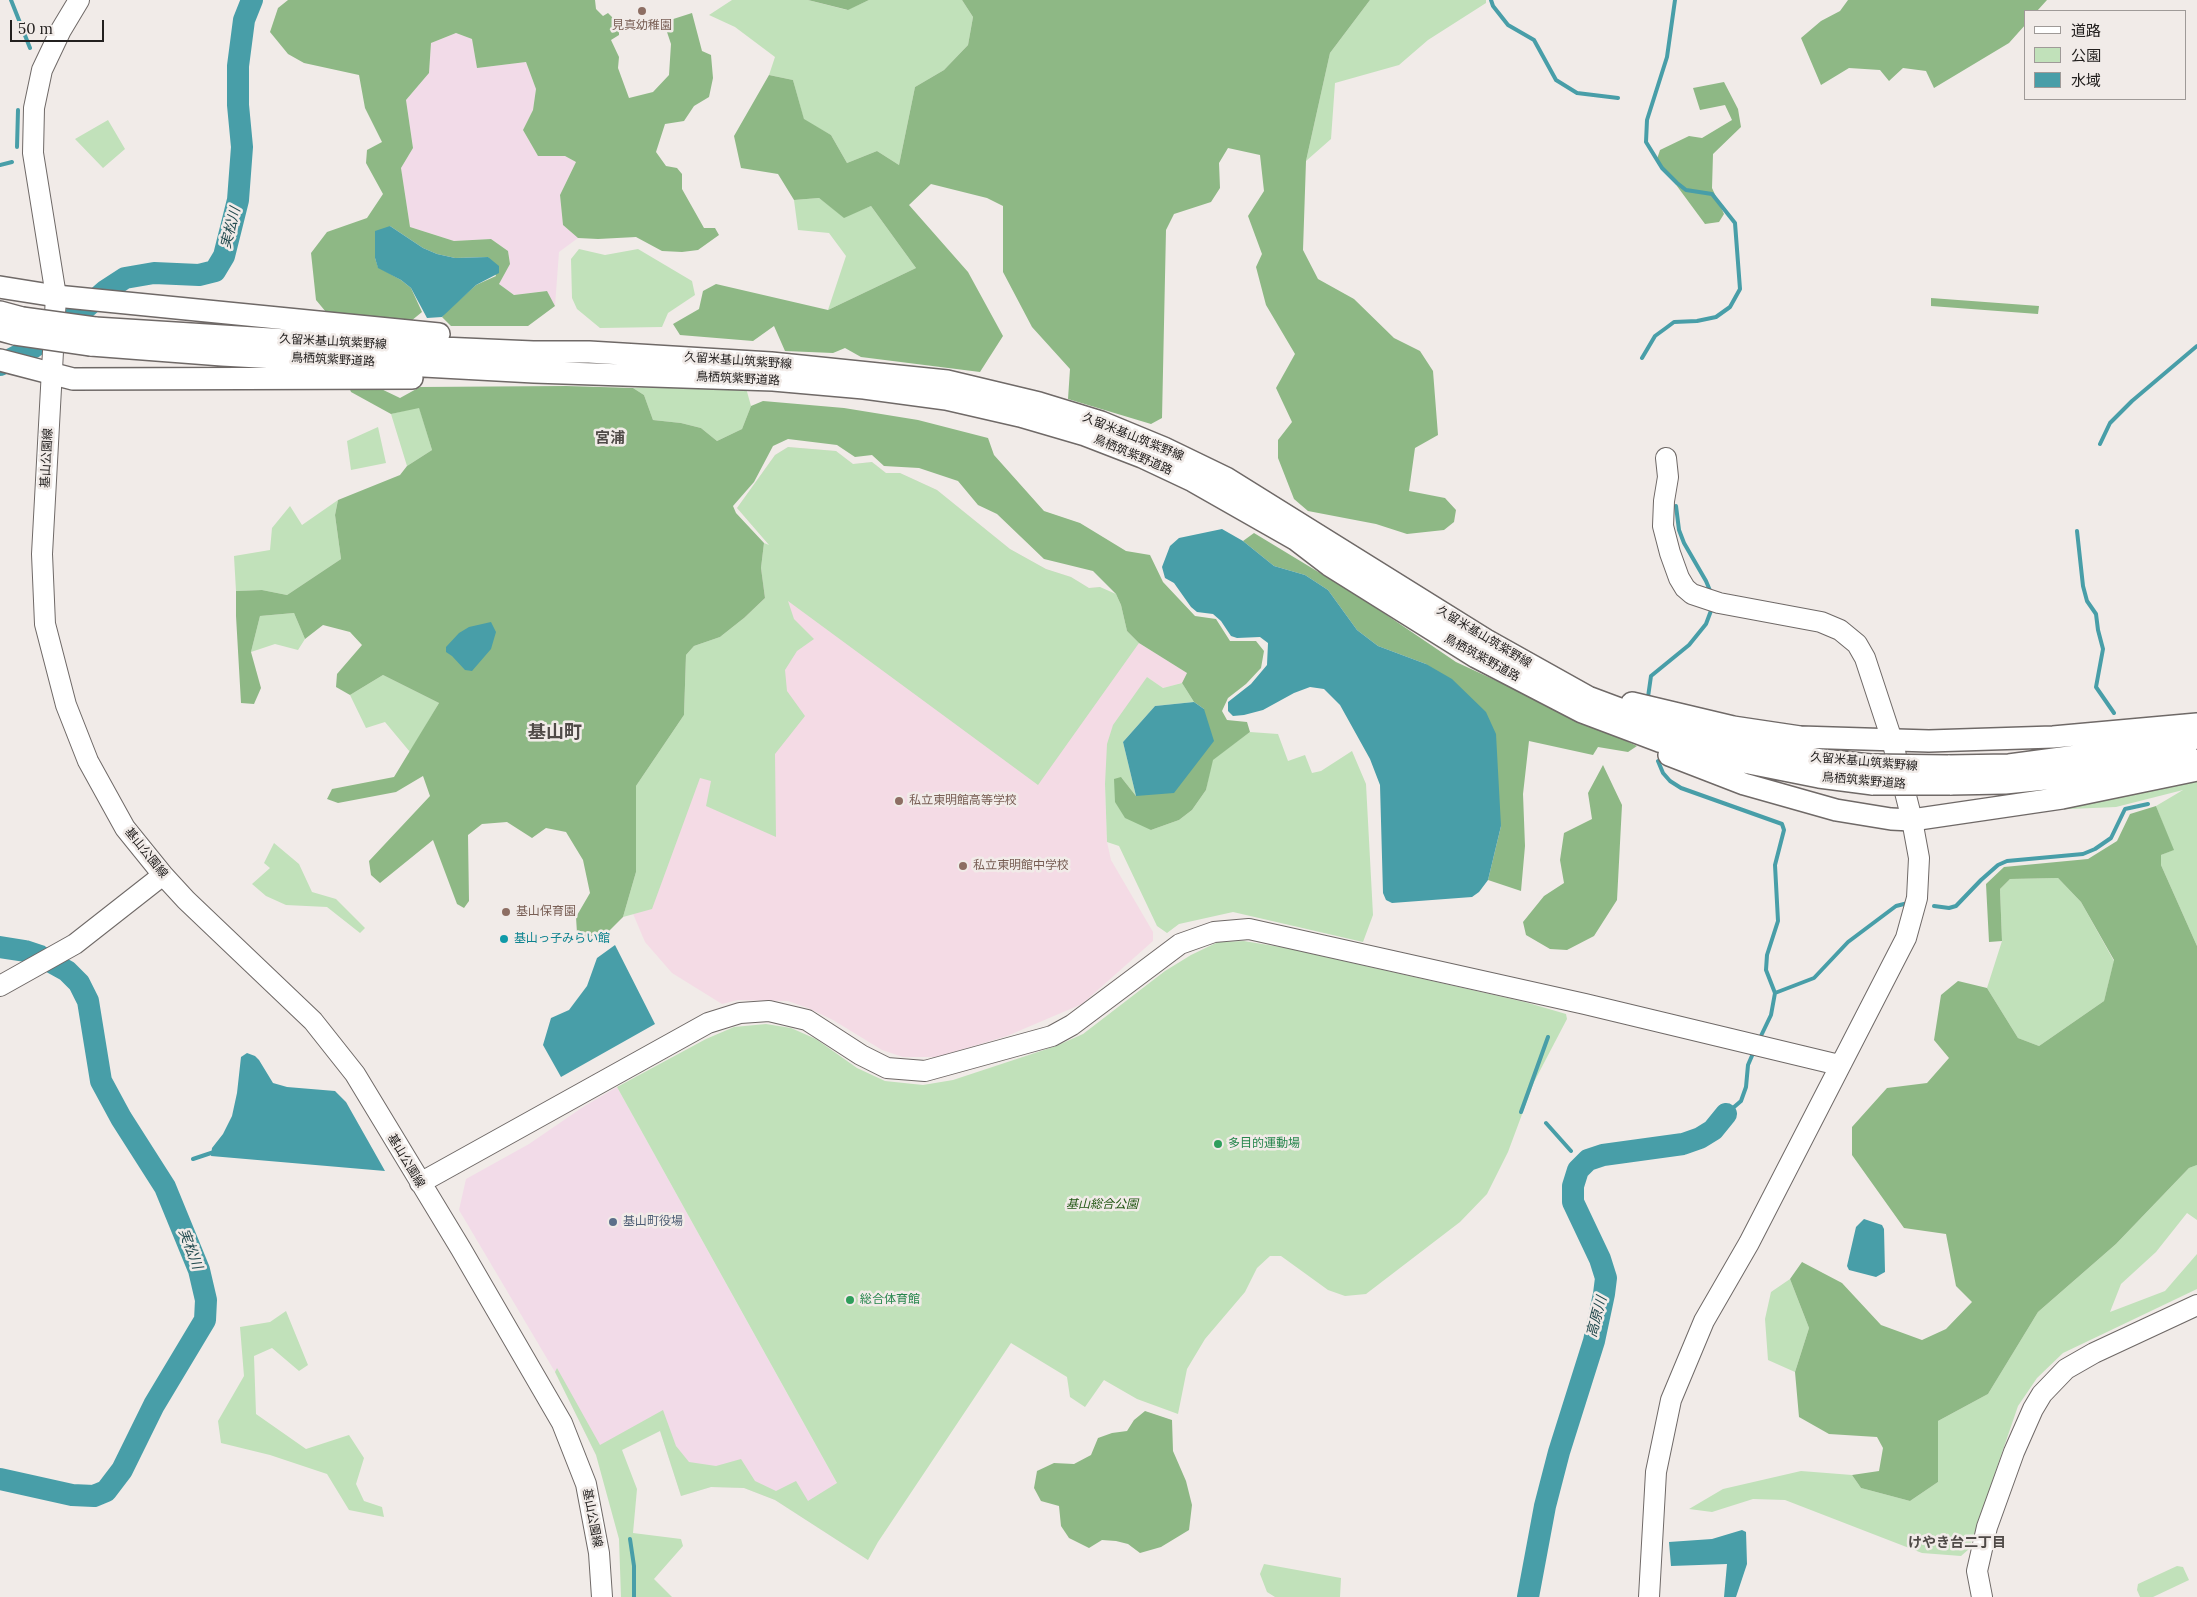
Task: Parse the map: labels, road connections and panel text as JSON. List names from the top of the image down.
{
  "streets": {
    "main road": ["久留米基山筑紫野線", "鳥栖筑紫野道路"],
    "street": ["基山公園線"]
  },
  "crossings": [
    ["久留米基山筑紫野線", "鳥栖筑紫野道路"]
  ],
  "districts": ["宮浦", "基山町", "けやき台二丁目"],
  "water": ["実松川", "高原川"],
  "parks": ["基山総合公園"],
  "places": [
    "見真幼稚園",
    "私立東明館高等学校",
    "私立東明館中学校",
    "基山保育園",
    "基山っ子みらい館",
    "多目的運動場",
    "基山町役場",
    "総合体育館"
  ],
  "legend": ["道路", "公園", "水域"],
  "scale_bar": "50 m"
}
